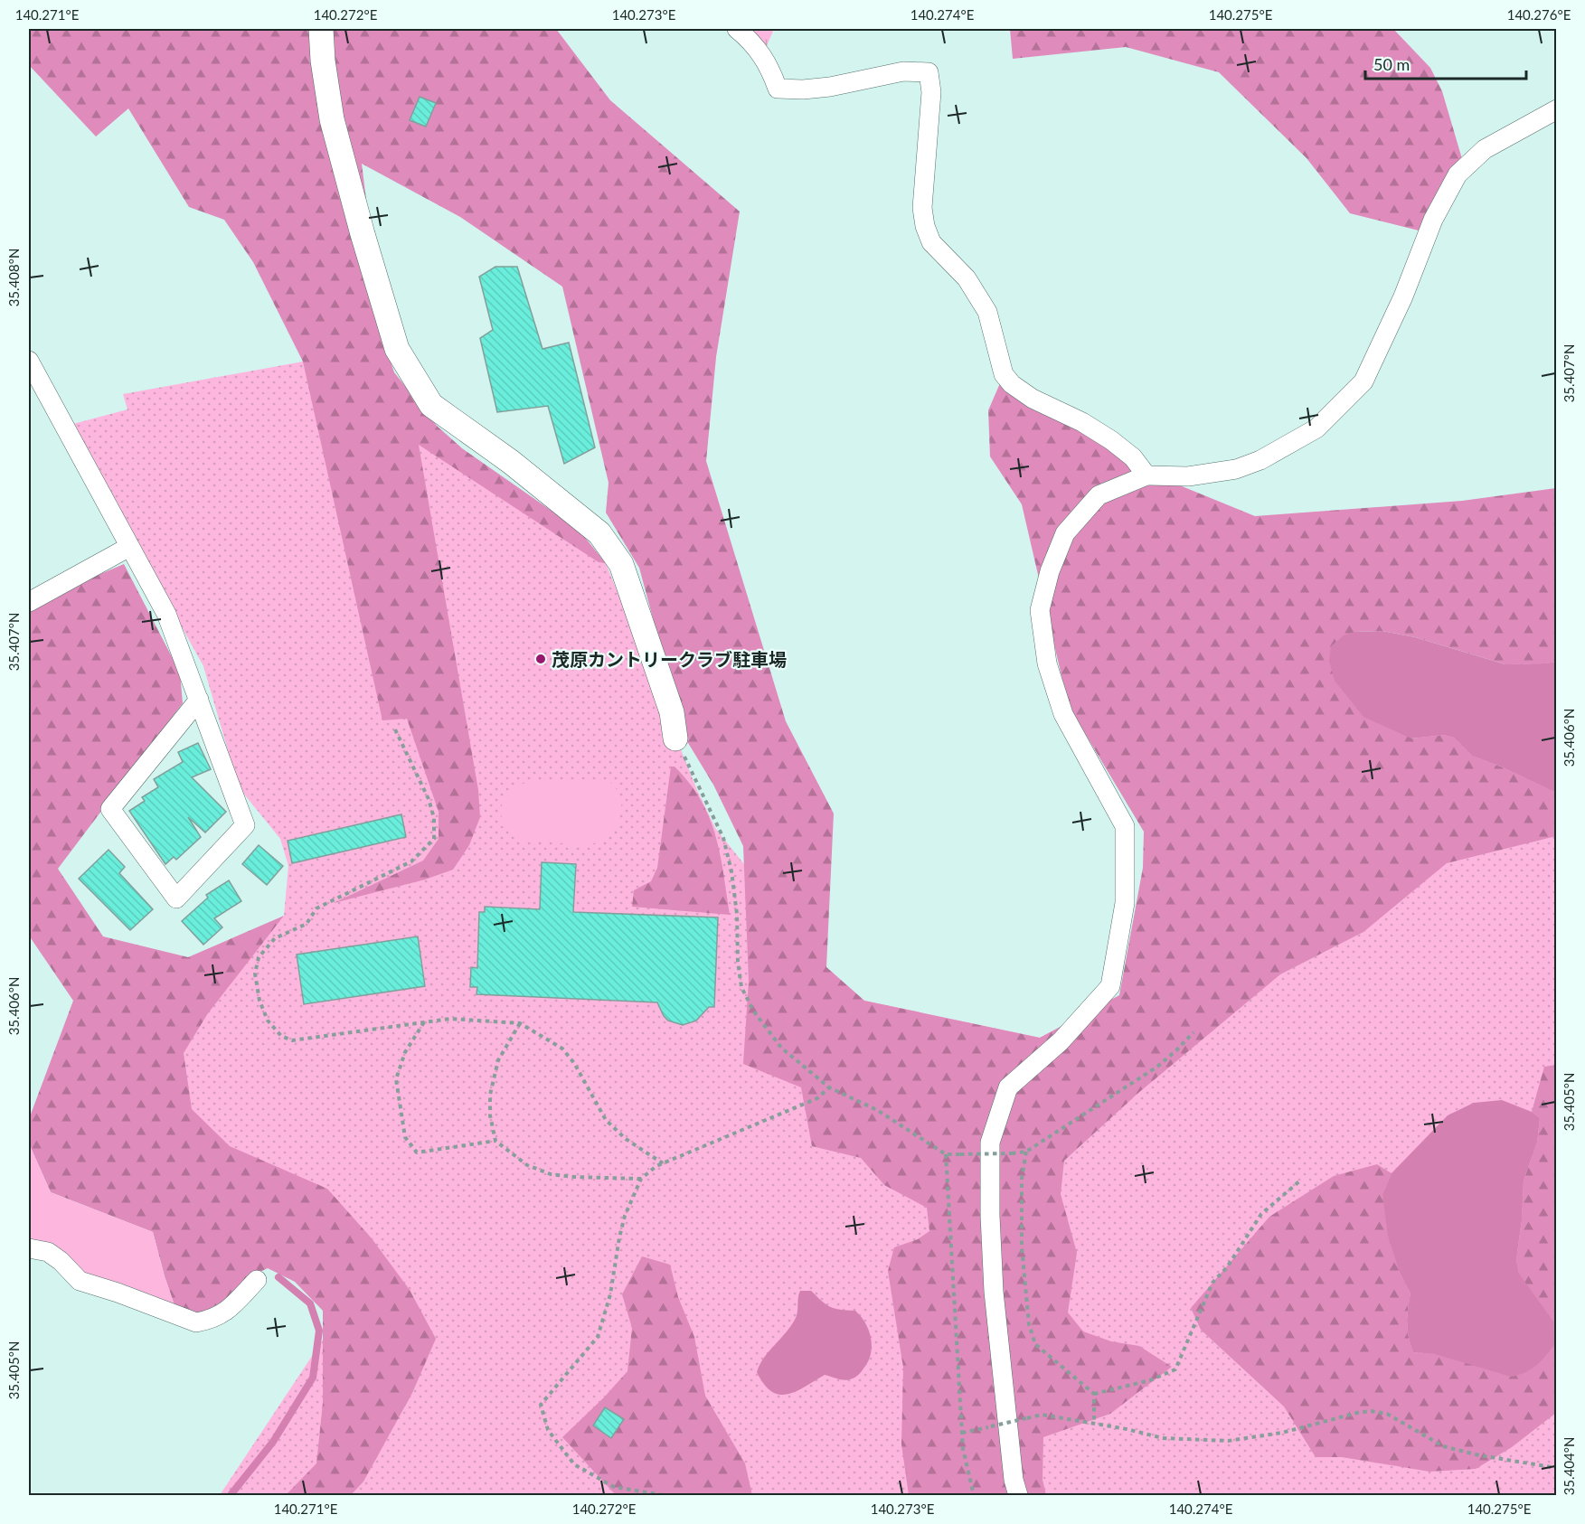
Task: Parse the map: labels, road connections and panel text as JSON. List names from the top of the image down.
{
  "places": ["茂原カントリークラブ駐車場"],
  "scale_bar": "50 m",
  "coordinates": [
    "140.271°E",
    "140.272°E",
    "140.273°E",
    "140.274°E",
    "140.275°E",
    "140.276°E",
    "35.408°N",
    "35.407°N",
    "35.406°N",
    "35.405°N",
    "35.404°N"
  ]
}
